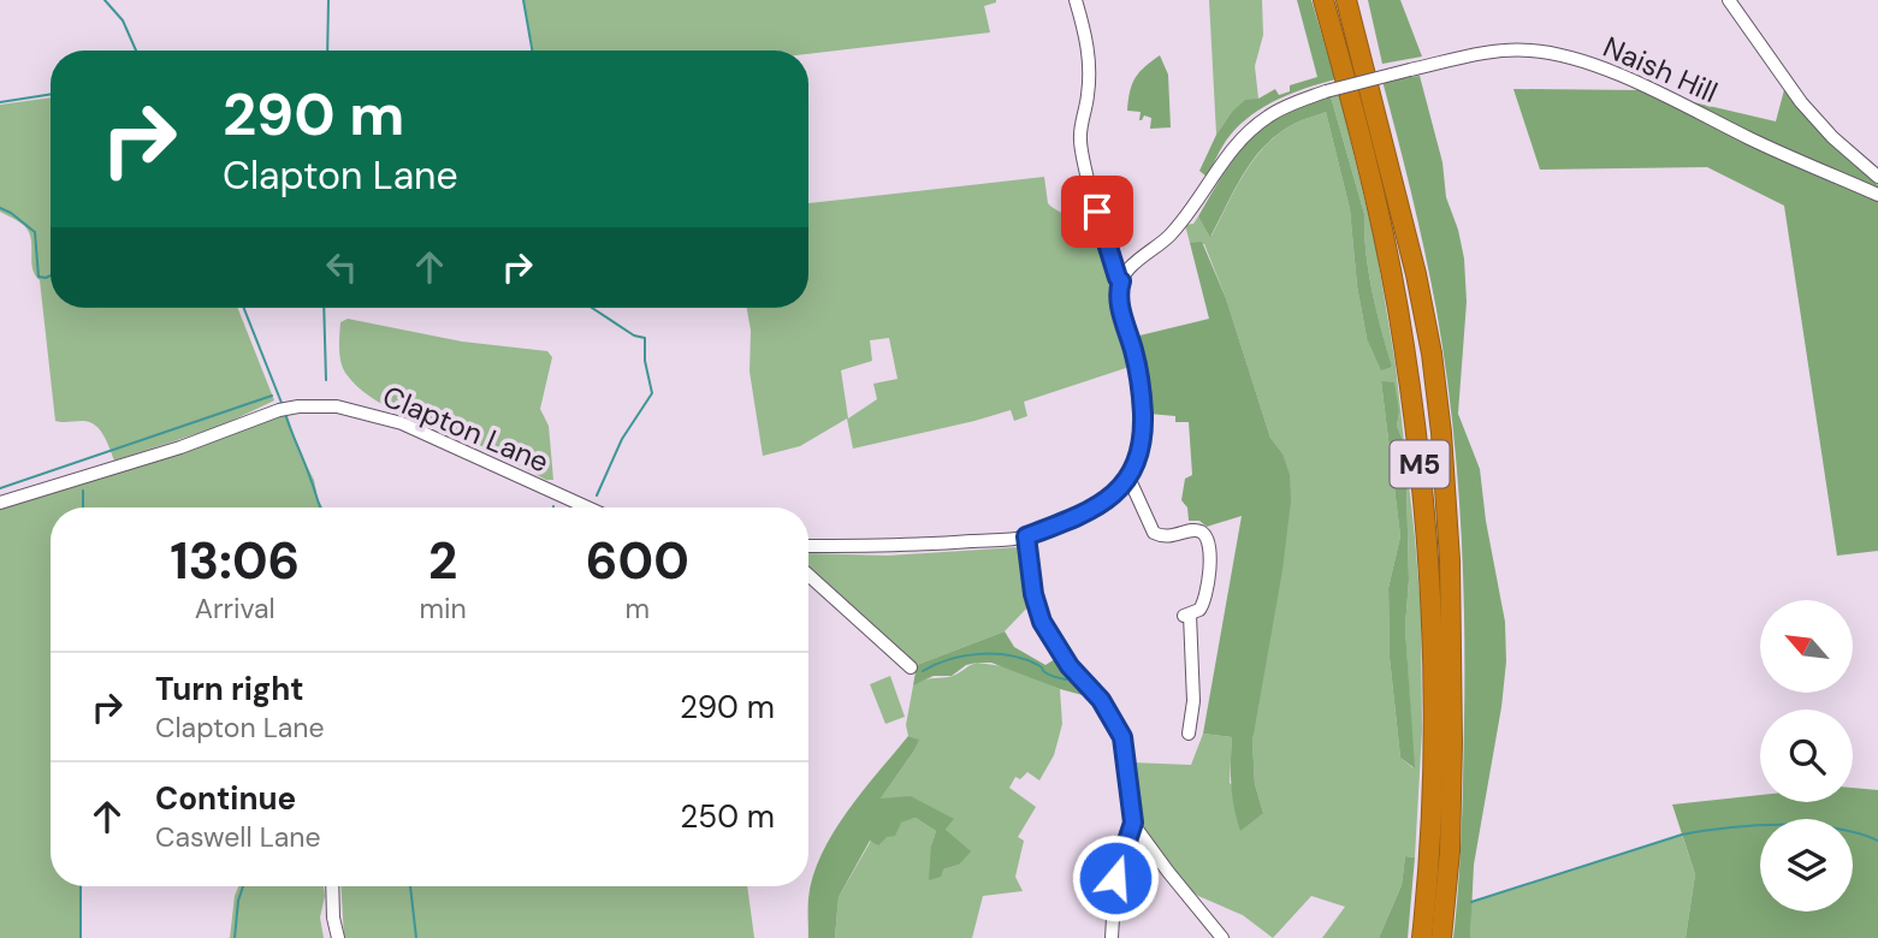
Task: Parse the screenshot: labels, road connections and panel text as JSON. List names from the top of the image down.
{
  "streets": {
    "highway": ["M5"],
    "street": ["Naish Hill", "Clapton Lane"]
  },
  "north": "top left",
  "page": {
    "turn": ["290 m", "Clapton Lane"],
    "eta": [
      "13:06",
      "Arrival",
      "2",
      "min",
      "600",
      "m"
    ],
    "list": [
      {
        "name": "Turn right",
        "note": "Clapton Lane",
        "value": "290 m"
      },
      {
        "name": "Continue",
        "note": "Caswell Lane",
        "value": "250 m"
      }
    ]
  }
}
